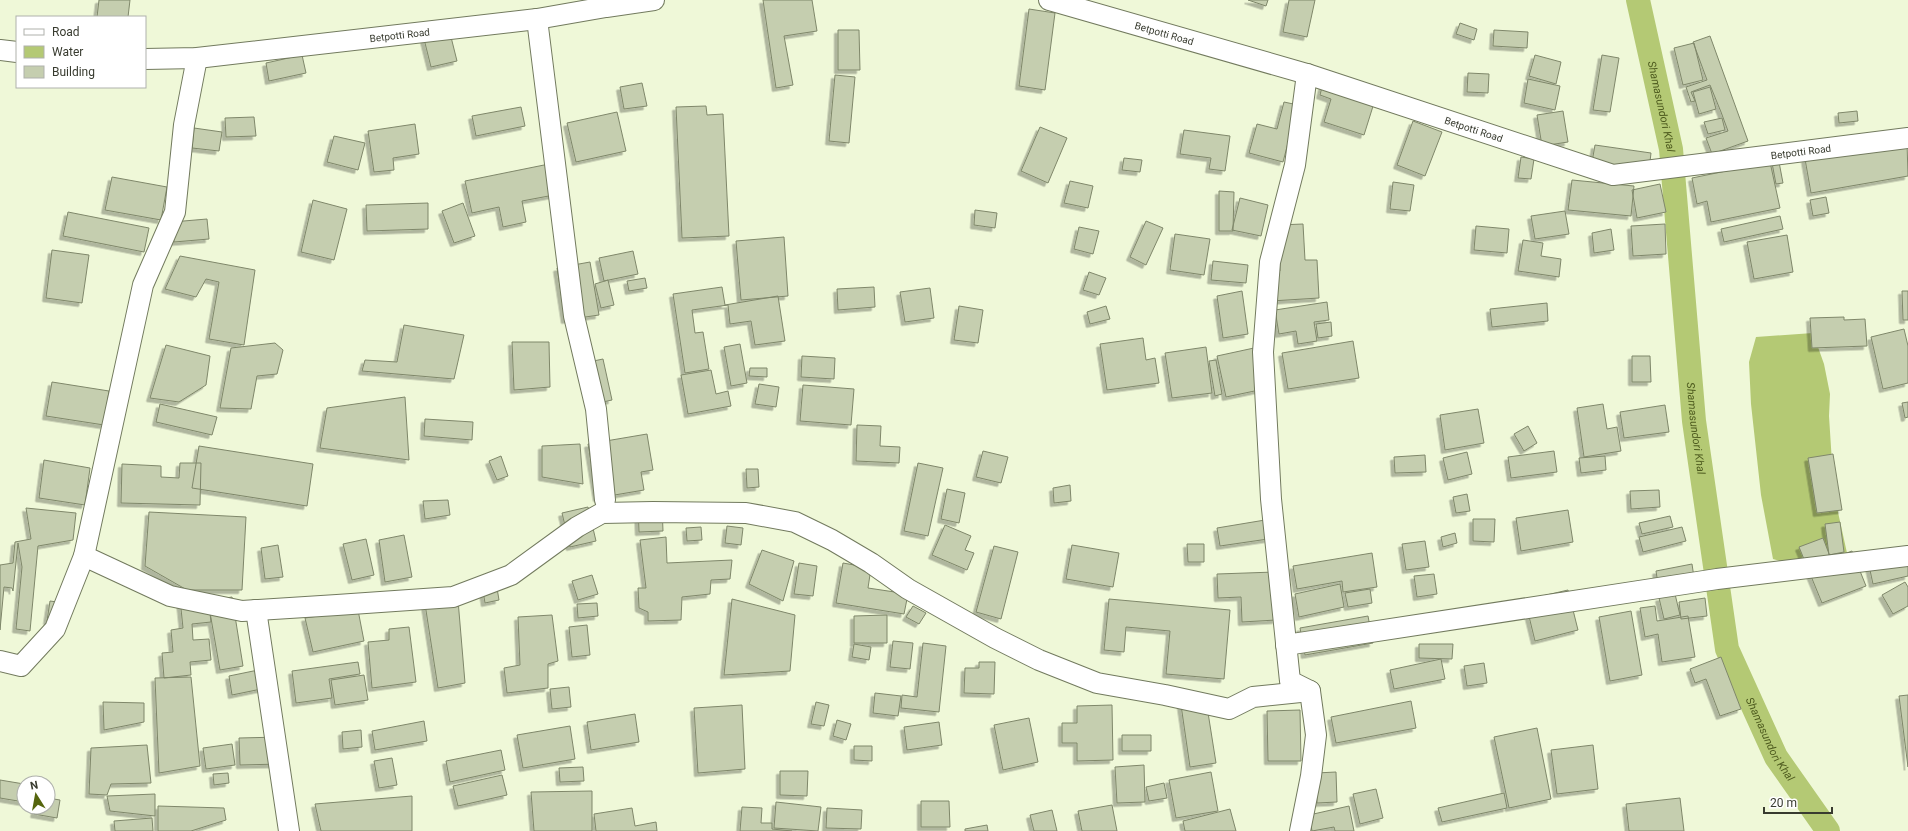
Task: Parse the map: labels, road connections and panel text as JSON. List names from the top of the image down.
{
  "streets": {
    "street": ["Betpotti Road"]
  },
  "water": ["Shamasundori Khal"],
  "legend": ["Road", "Water", "Building"],
  "scale_bar": "20 m",
  "north": "top"
}
